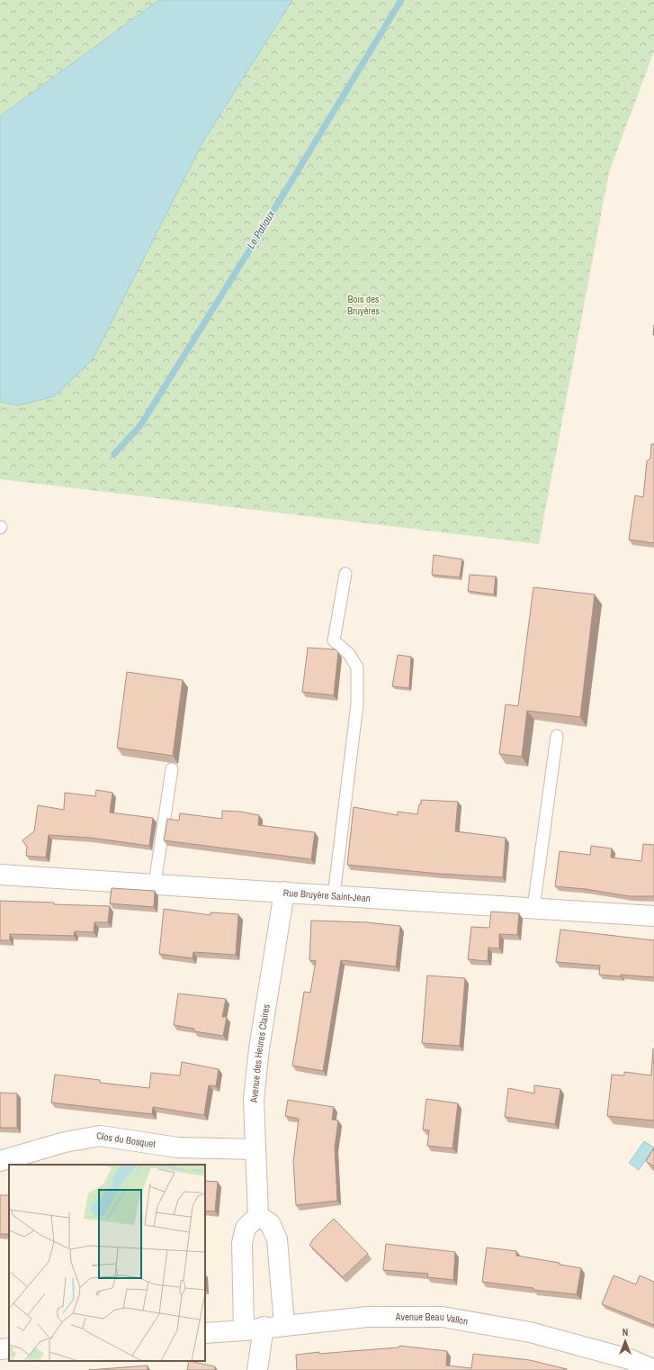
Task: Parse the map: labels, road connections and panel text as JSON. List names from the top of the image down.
{
  "streets": {
    "street": [
      "Rue Bruyère Saint-Jean",
      "Avenue des Heures Claires",
      "Clos du Bosquet",
      "Avenue Beau Vallon"
    ]
  },
  "crossings": [
    ["Rue Bruyère Saint-Jean", "Avenue des Heures Claires"],
    ["Avenue des Heures Claires", "Clos du Bosquet"]
  ],
  "water": ["Le Patiaux"],
  "parks": ["Bois des Bruyères"],
  "north": "top"
}
